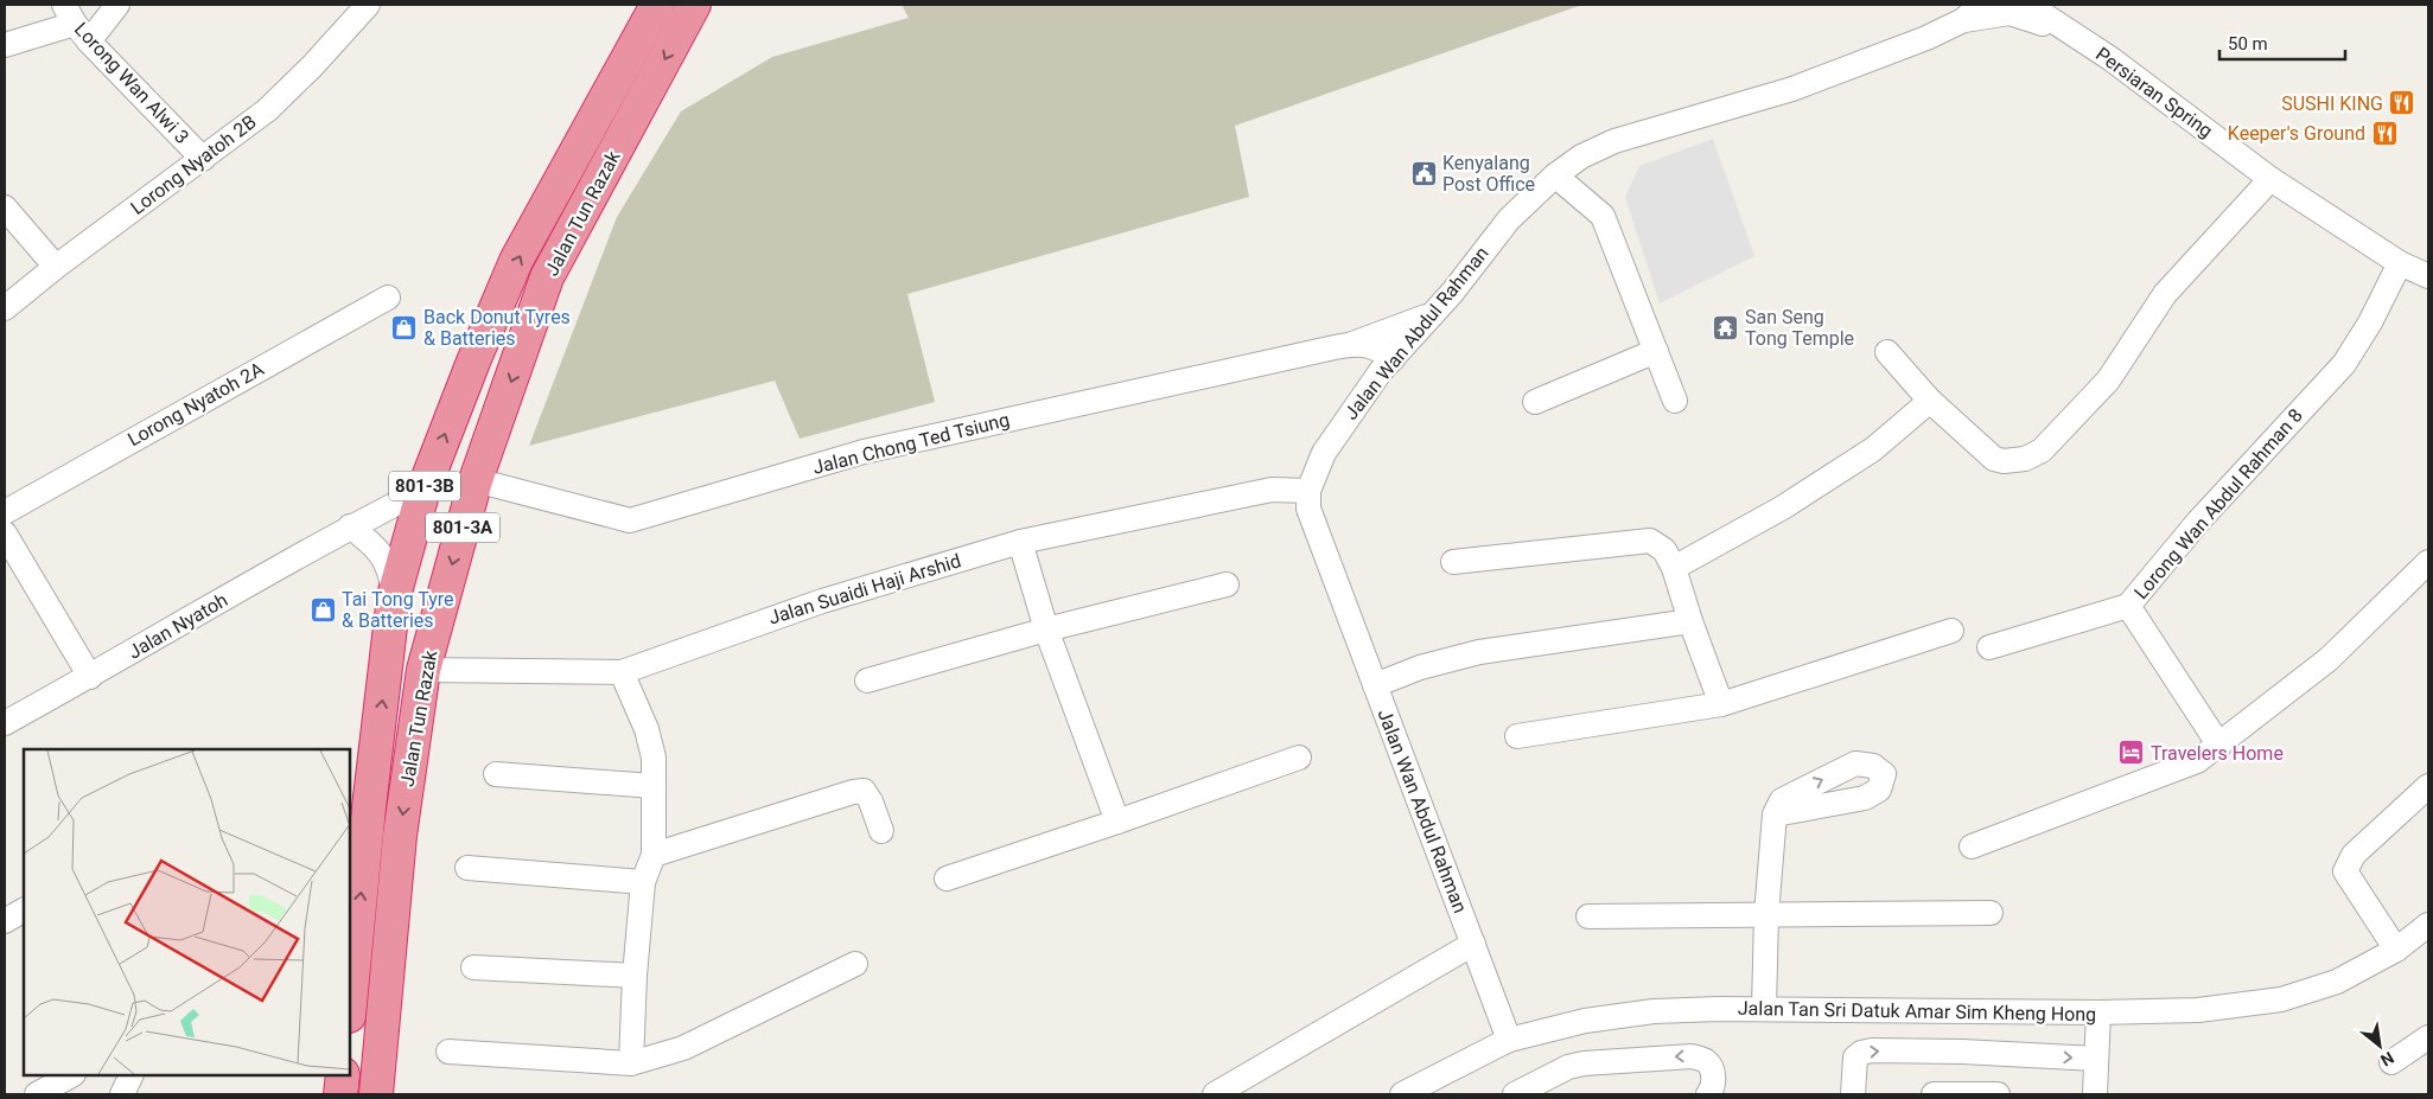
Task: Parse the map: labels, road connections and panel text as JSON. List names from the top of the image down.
{
  "streets": {
    "highway": ["Jalan Tun Razak", "801-3B", "801-3A"],
    "street": [
      "Lorong Wan Alwi 3",
      "Persiaran Spring",
      "Lorong Nyatoh 2B",
      "Jalan Wan Abdul Rahman",
      "Lorong Nyatoh 2A",
      "Jalan Chong Ted Tsiung",
      "Lorong Wan Abdul Rahman 8",
      "Jalan Suaidi Haji Arshid",
      "Jalan Nyatoh",
      "Jalan Tan Sri Datuk Amar Sim Kheng Hong"
    ]
  },
  "crossings": [
    ["Lorong Wan Alwi 3", "Lorong Nyatoh 2B"],
    ["Persiaran Spring", "Jalan Wan Abdul Rahman"],
    ["Persiaran Spring", "Lorong Wan Abdul Rahman 8"],
    ["Jalan Tun Razak", "Jalan Chong Ted Tsiung"],
    ["Jalan Tun Razak", "Jalan Suaidi Haji Arshid"],
    ["Jalan Tun Razak", "Jalan Nyatoh"],
    ["Jalan Wan Abdul Rahman", "Jalan Chong Ted Tsiung"],
    ["Jalan Wan Abdul Rahman", "Jalan Suaidi Haji Arshid"],
    ["Jalan Wan Abdul Rahman", "Jalan Tan Sri Datuk Amar Sim Kheng Hong"]
  ],
  "places": {
    "restaurant": ["SUSHI KING", "Keeper's Ground"],
    "public building": ["Kenyalang Post Office"],
    "shop": ["Back Donut Tyres & Batteries", "Tai Tong Tyre & Batteries"],
    "temple": ["San Seng Tong Temple"],
    "hotel": ["Travelers Home"]
  },
  "scale_bar": "50 m",
  "north": "bottom right"
}
